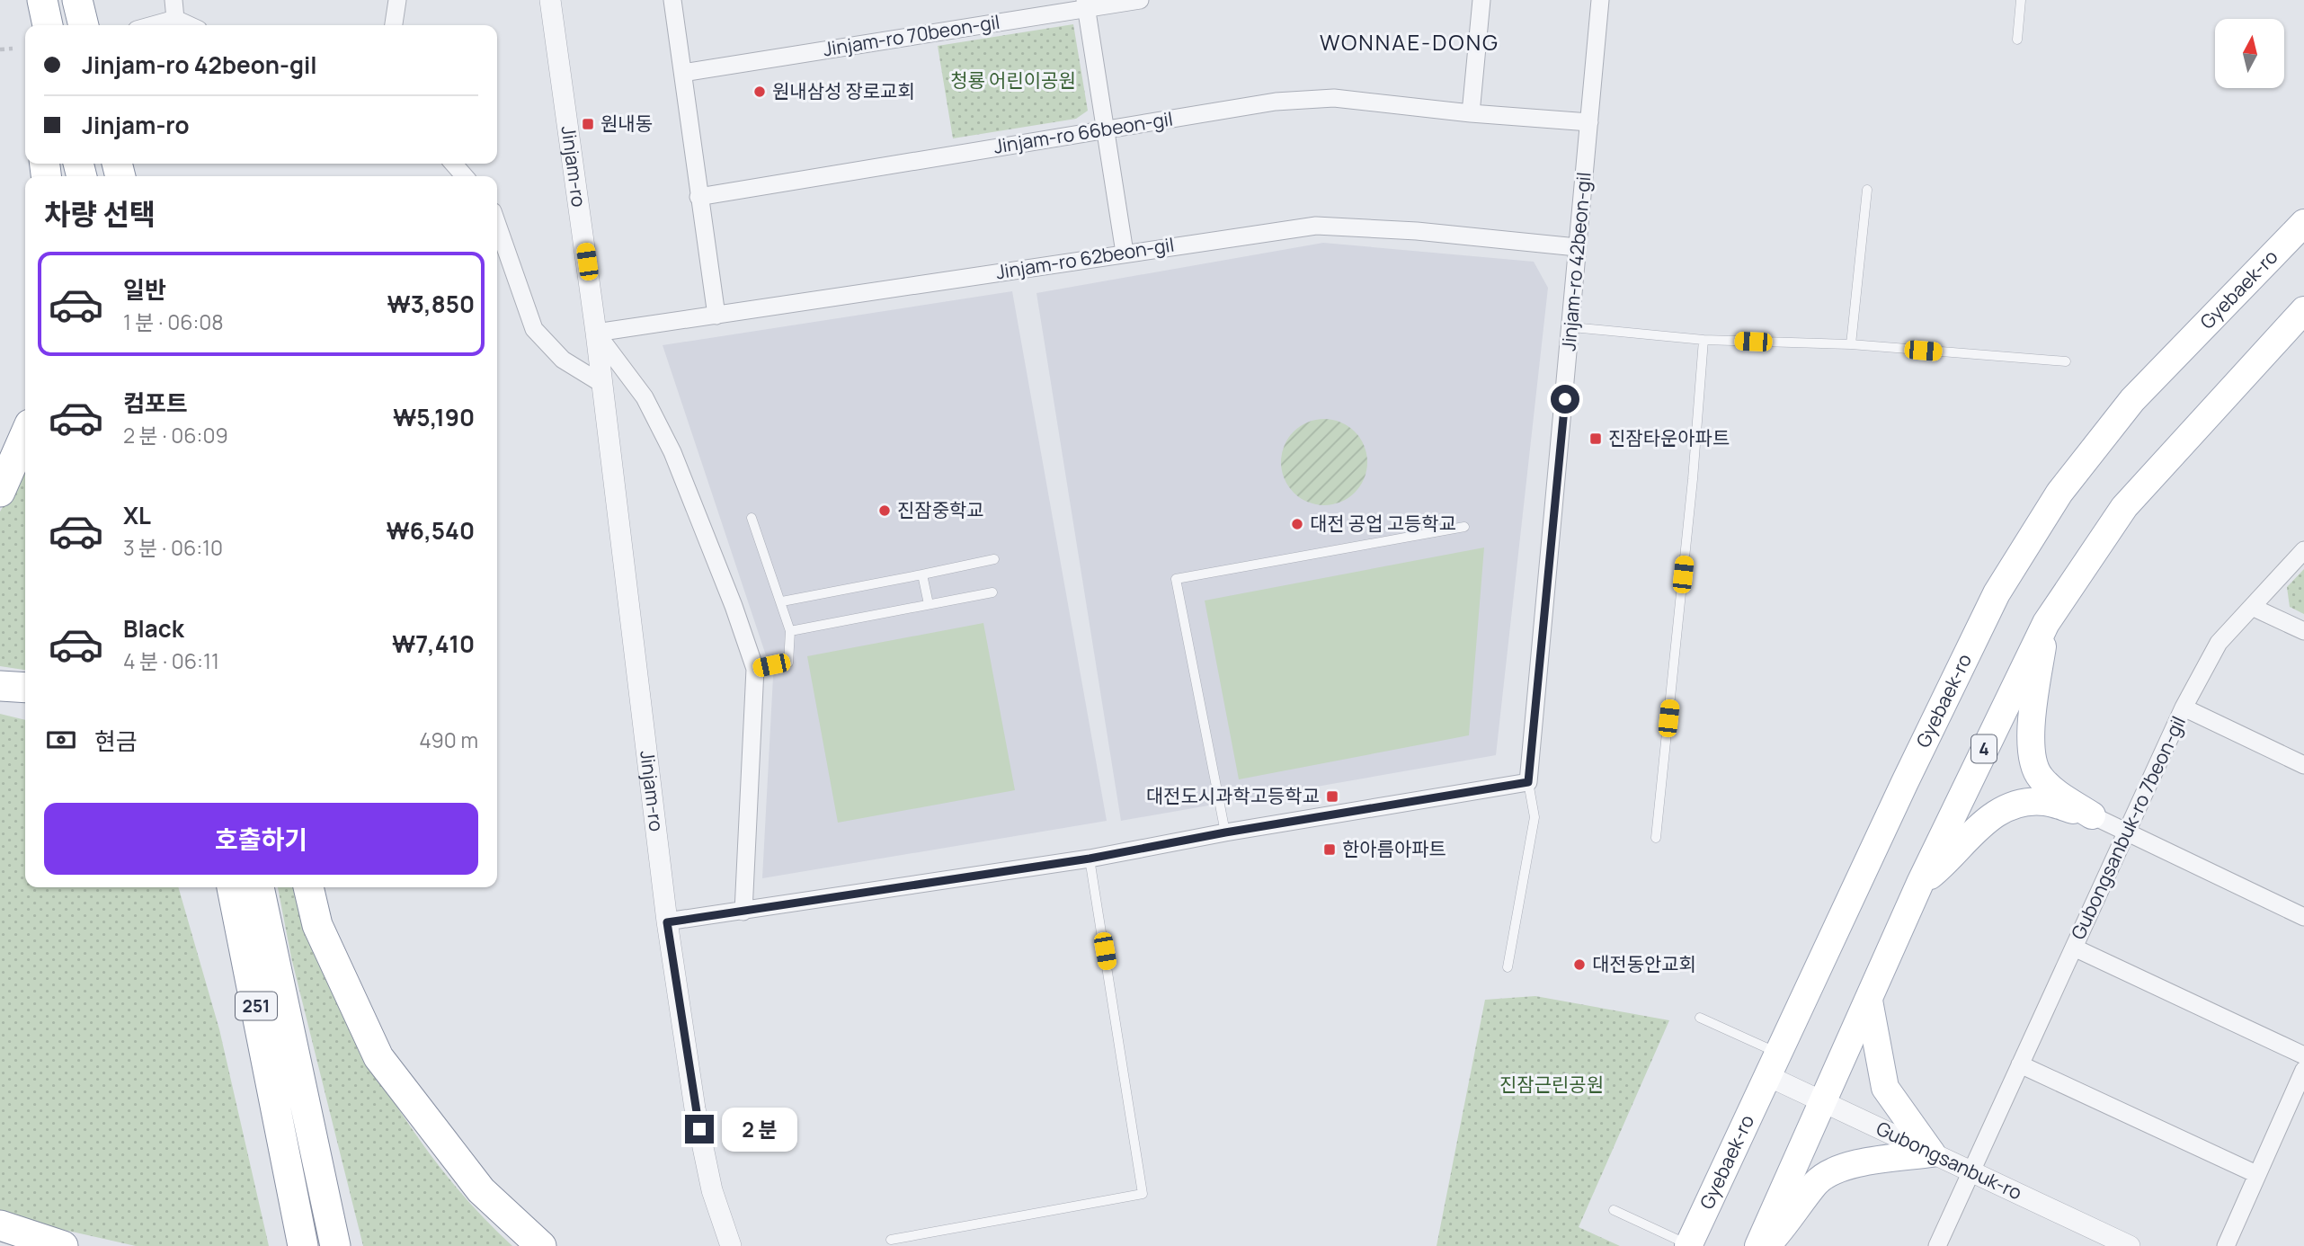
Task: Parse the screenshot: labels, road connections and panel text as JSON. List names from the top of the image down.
{
  "streets": {
    "highway": ["251"],
    "main road": ["Gyebaek-ro", "4"],
    "street": [
      "Jinjam-ro 70beon-gil",
      "Jinjam-ro 66beon-gil",
      "Jinjam-ro",
      "Jinjam-ro 62beon-gil",
      "Jinjam-ro 42beon-gil",
      "Gubongsanbuk-ro 7beon-gil",
      "Gubongsanbuk-ro"
    ]
  },
  "crossings": [
    ["Jinjam-ro 66beon-gil", "Jinjam-ro 42beon-gil"],
    ["Jinjam-ro", "Jinjam-ro 62beon-gil"],
    ["Jinjam-ro 62beon-gil", "Jinjam-ro 42beon-gil"],
    ["Gyebaek-ro", "Gubongsanbuk-ro"],
    ["4", "Gubongsanbuk-ro"],
    ["Gubongsanbuk-ro 7beon-gil", "Gubongsanbuk-ro"]
  ],
  "districts": ["WONNAE-DONG"],
  "parks": ["청룡 어린이공원", "진잠근린공원"],
  "places": {
    "other": [
      "원내삼성 장로교회",
      "진잠중학교",
      "대전 공업 고등학교",
      "대전동안교회"
    ],
    "transit": [
      "원내동",
      "진잠타운아파트",
      "대전도시과학고등학교",
      "한아름아파트"
    ]
  },
  "north": "top",
  "page": {
    "banner": ["Jinjam-ro 42beon-gil", "Jinjam-ro"],
    "heading": "차량 선택",
    "list": [
      {
        "name": "일반",
        "note": "1 분 · 06:08",
        "value": "₩3,850"
      },
      {
        "name": "컴포트",
        "note": "2 분 · 06:09",
        "value": "₩5,190"
      },
      {
        "name": "XL",
        "note": "3 분 · 06:10",
        "value": "₩6,540"
      },
      {
        "name": "Black",
        "note": "4 분 · 06:11",
        "value": "₩7,410"
      }
    ],
    "pay": ["현금", "490 m"],
    "buttons": "호출하기",
    "bubble": "2 분"
  }
}
